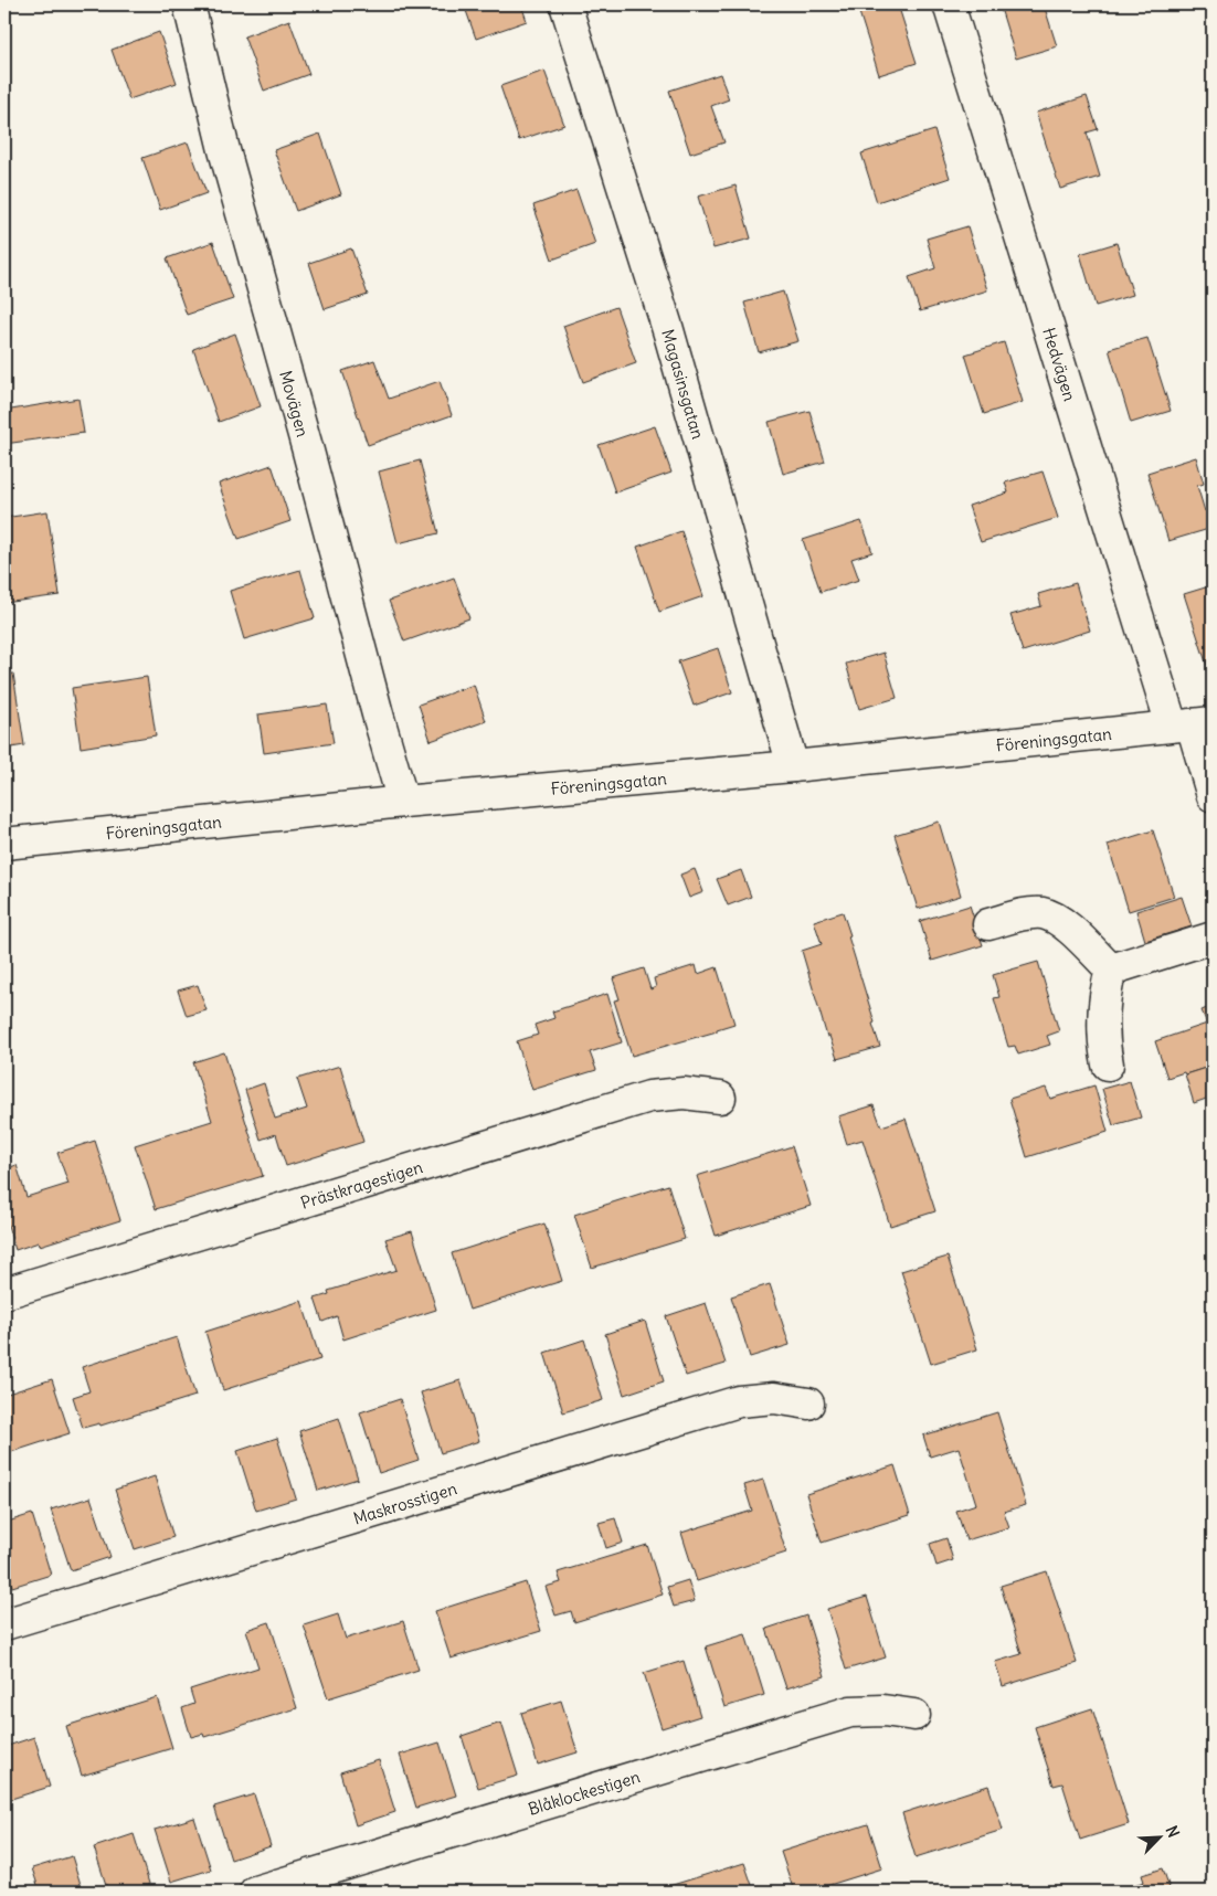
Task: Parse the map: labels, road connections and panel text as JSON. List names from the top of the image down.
{
  "streets": {
    "street": [
      "Hedvägen",
      "Magasinsgatan",
      "Movägen",
      "Föreningsgatan",
      "Prästkragestigen",
      "Maskrosstigen",
      "Blåklockestigen"
    ]
  },
  "crossings": [
    ["Hedvägen", "Föreningsgatan"],
    ["Magasinsgatan", "Föreningsgatan"],
    ["Movägen", "Föreningsgatan"]
  ],
  "north": "top right"
}
